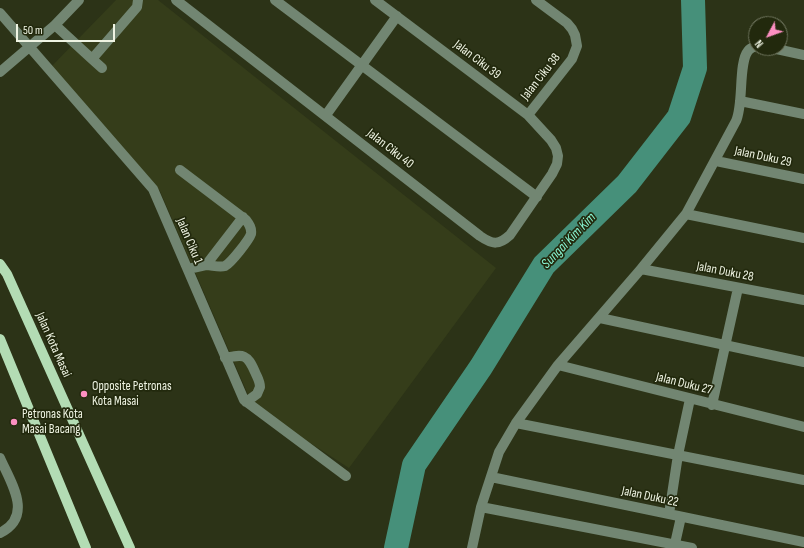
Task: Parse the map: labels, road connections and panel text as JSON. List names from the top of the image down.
{
  "streets": {
    "main road": ["Jalan Kota Masai"],
    "street": [
      "Jalan Ciku 39",
      "Jalan Ciku 38",
      "Jalan Ciku 40",
      "Jalan Duku 29",
      "Jalan Ciku 1",
      "Jalan Duku 28",
      "Jalan Duku 27",
      "Jalan Duku 22"
    ]
  },
  "crossings": [
    ["Jalan Ciku 39", "Jalan Ciku 38"],
    ["Jalan Ciku 39", "Jalan Ciku 40"]
  ],
  "water": ["Sungai Kim Kim"],
  "places": ["Opposite Petronas Kota Masai", "Petronas Kota Masai Bacang"],
  "scale_bar": "50 m",
  "north": "bottom left"
}
